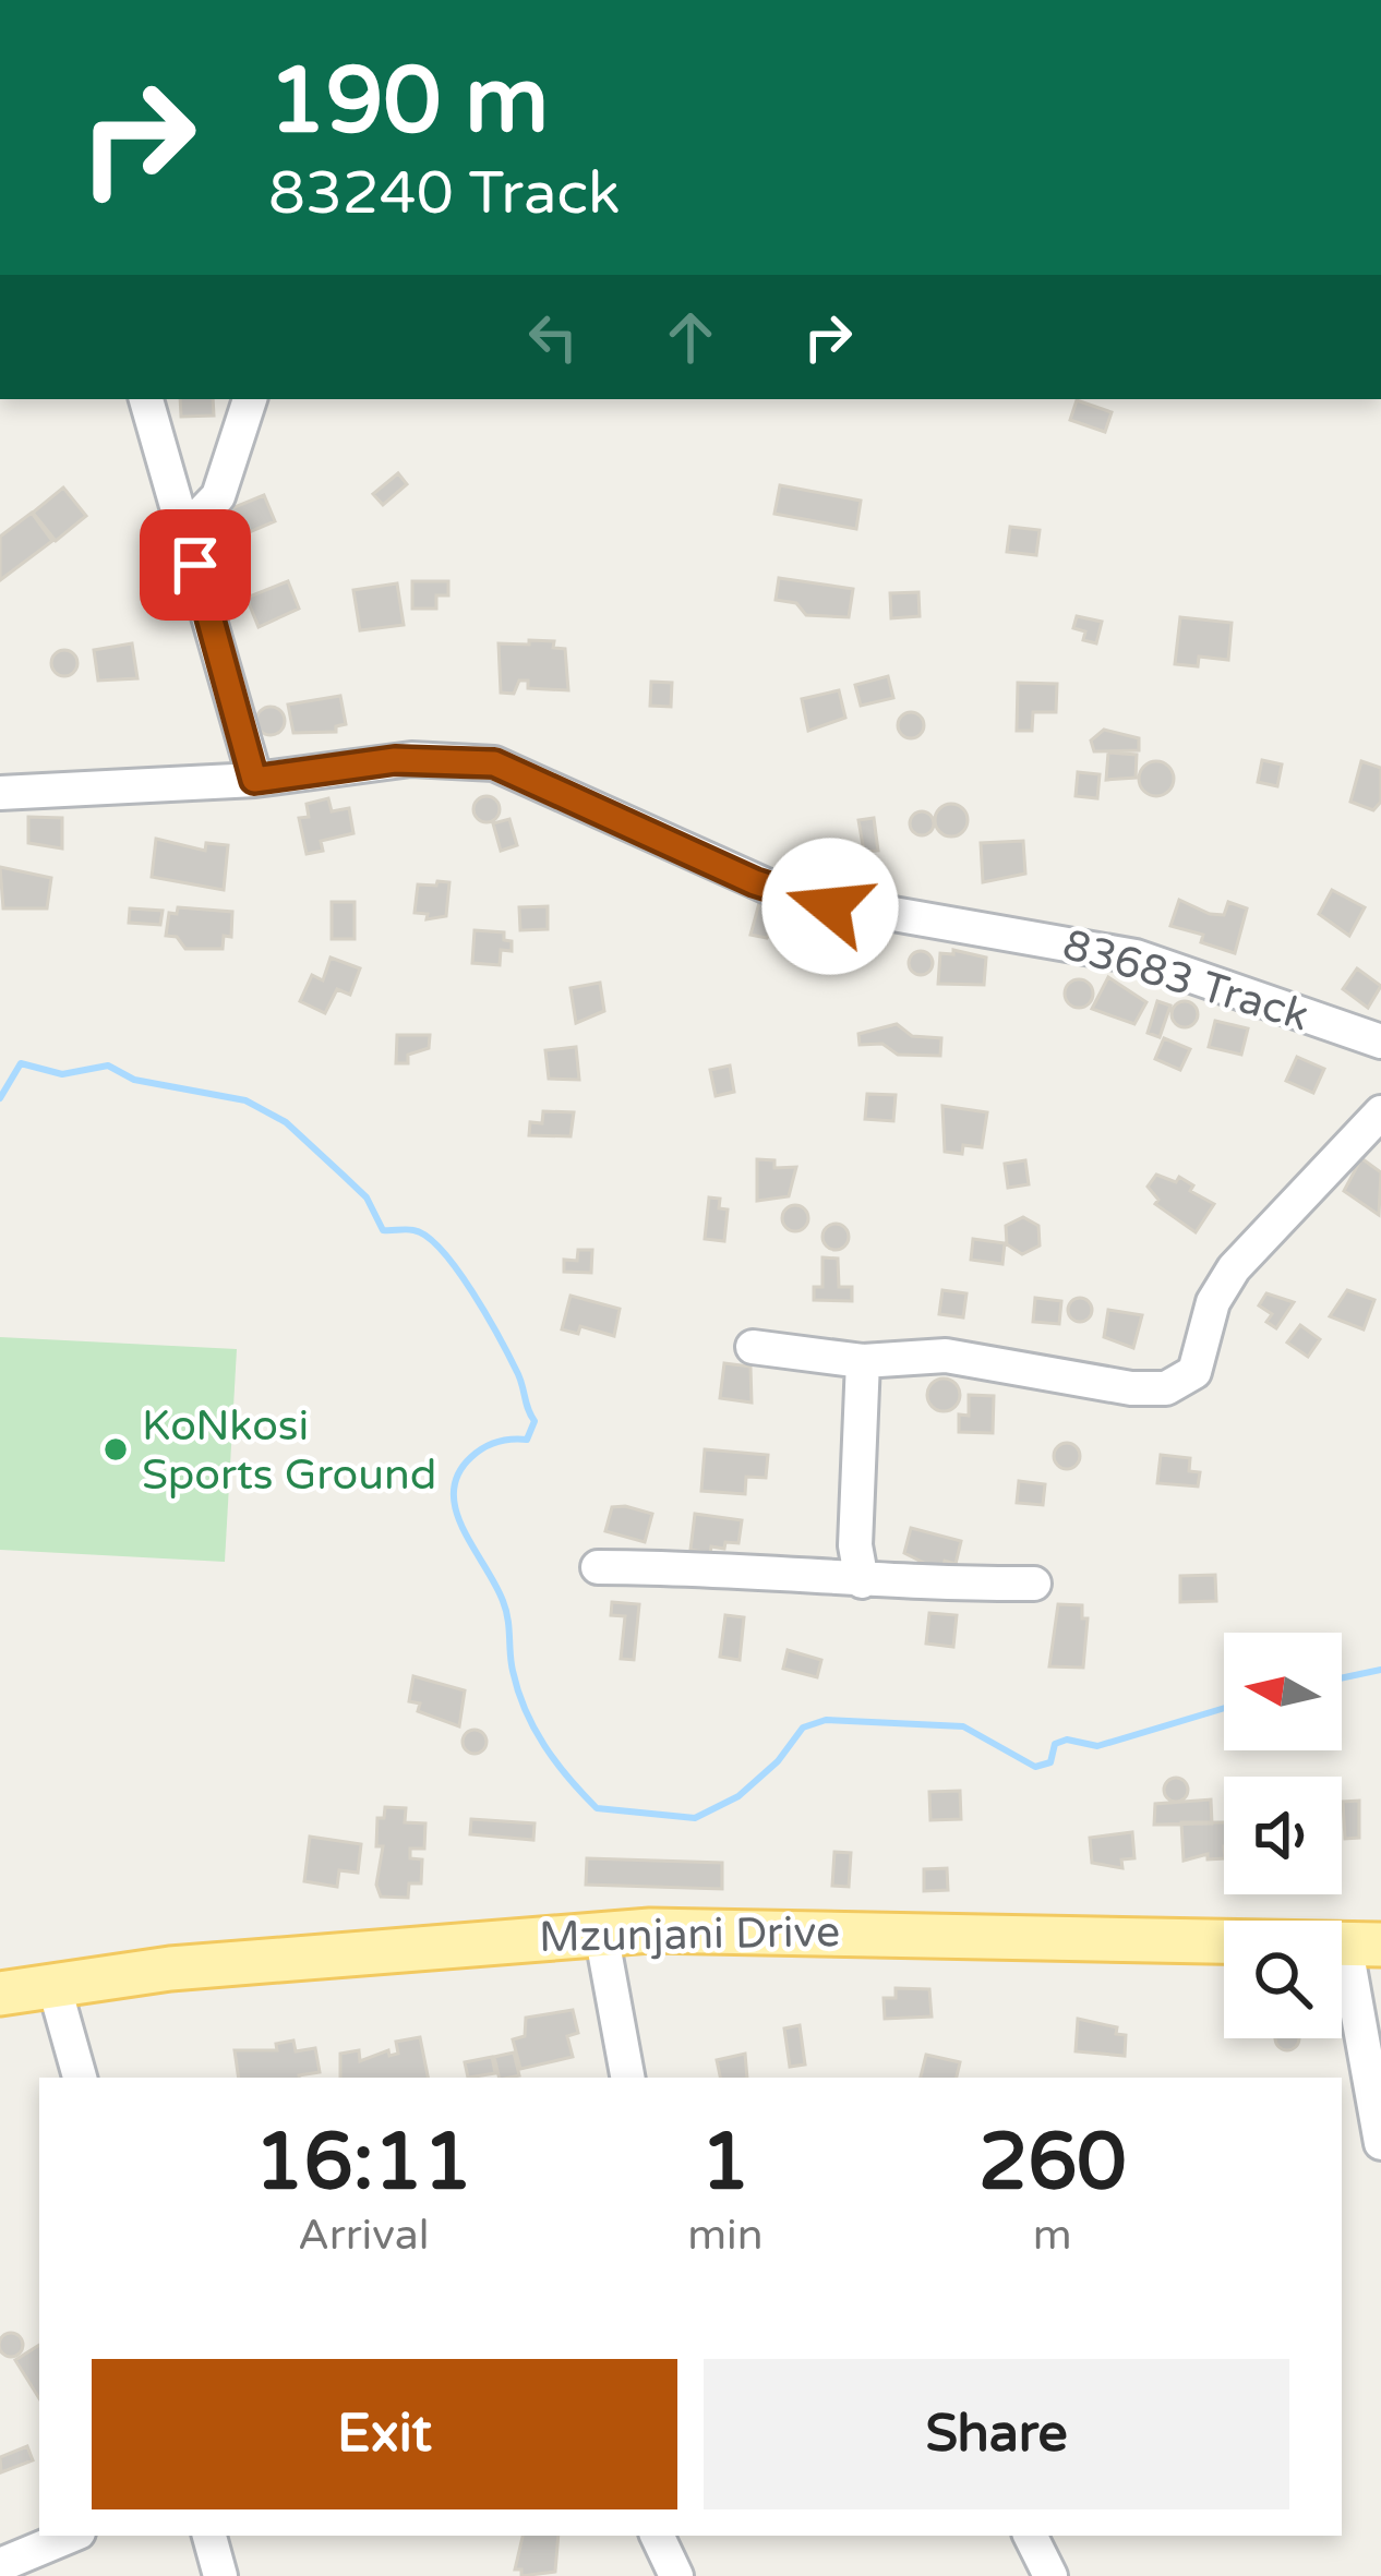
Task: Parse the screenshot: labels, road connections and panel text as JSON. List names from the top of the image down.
{
  "streets": {
    "main road": ["Mzunjani Drive"],
    "street": ["83683 Track"]
  },
  "places": ["KoNkosi Sports Ground"],
  "north": "left",
  "page": {
    "turn": ["190 m", "83240 Track"],
    "eta": [
      "16:11",
      "Arrival",
      "1",
      "min",
      "260",
      "m"
    ],
    "buttons": ["Exit", "Share"]
  }
}
